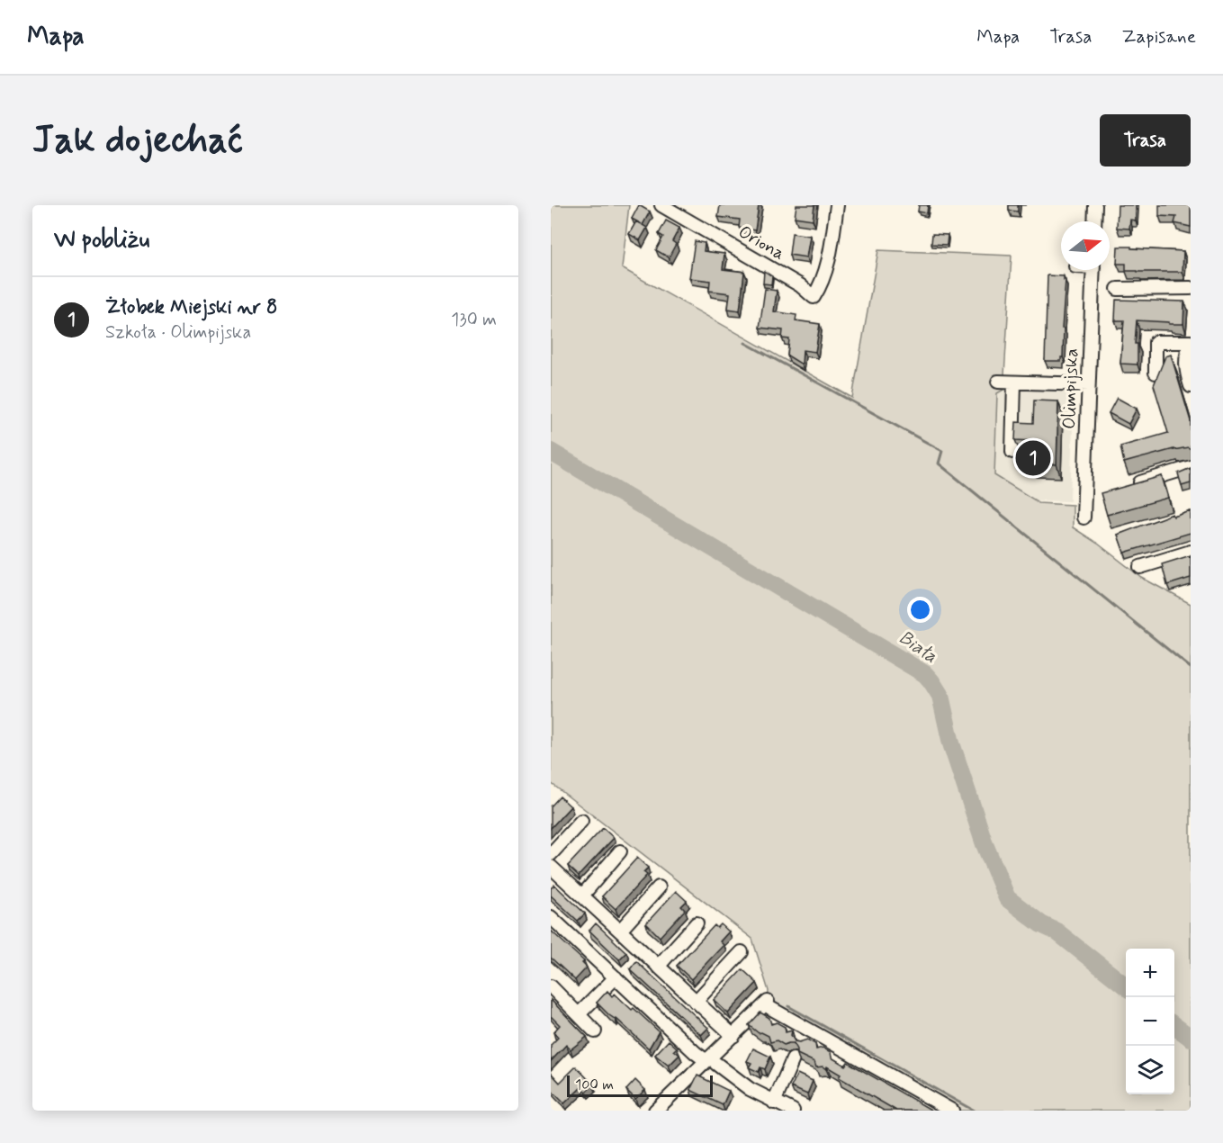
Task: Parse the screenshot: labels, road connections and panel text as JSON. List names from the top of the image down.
{
  "streets": {
    "street": ["Oriona", "Olimpijska"]
  },
  "water": ["Biała"],
  "scale_bar": "100 m",
  "north": "right",
  "page": {
    "header": "Mapa",
    "nav": ["Mapa", "Trasa", "Zapisane"],
    "buttons": "Trasa",
    "title": "Jak dojechać",
    "heading": "W pobliżu",
    "list": [
      {
        "mark": "1",
        "name": "Żłobek Miejski nr 8",
        "note": "Szkoła · Olimpijska",
        "value": "130 m"
      }
    ],
    "pins": "1",
    "map_buttons": ["+", "−"],
    "scale": "100 m"
  }
}
